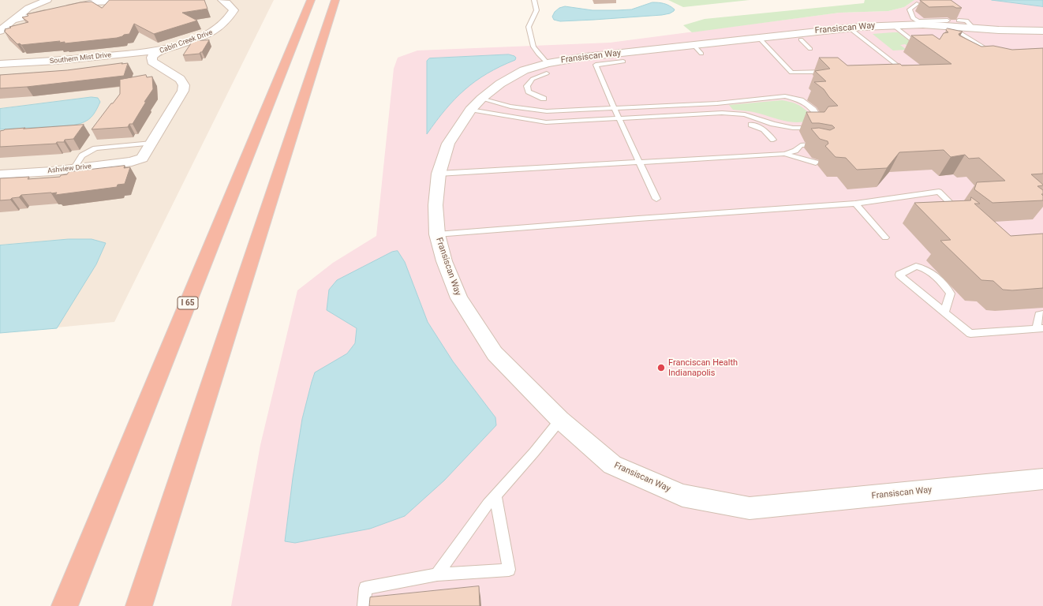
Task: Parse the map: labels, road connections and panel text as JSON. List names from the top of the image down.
{
  "streets": {
    "highway": ["I 65"],
    "street": [
      "Fransiscan Way",
      "Cabin Creek Drive",
      "Southern Mist Drive",
      "Ashview Drive"
    ]
  },
  "crossings": [
    ["Cabin Creek Drive", "Southern Mist Drive"],
    ["Cabin Creek Drive", "Ashview Drive"]
  ],
  "places": ["Franciscan Health Indianapolis"]
}
